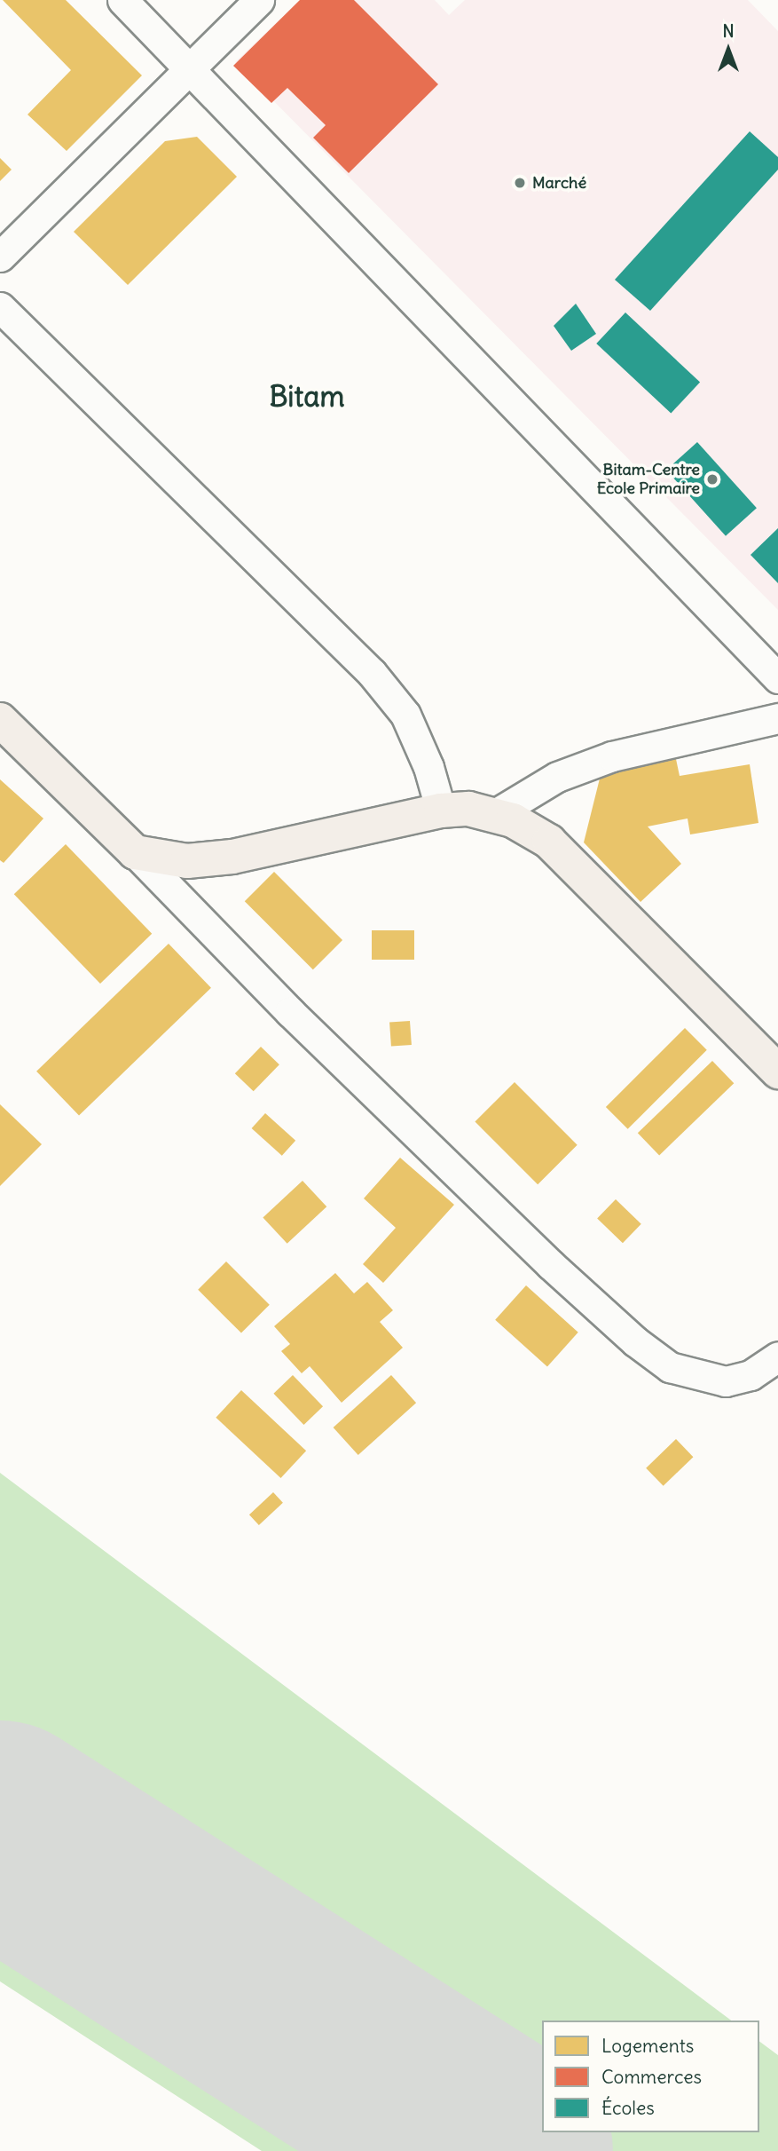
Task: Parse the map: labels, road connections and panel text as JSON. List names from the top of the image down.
{
  "districts": ["Bitam"],
  "places": ["Marché", "Bitam-Centre Ecole Primaire"],
  "legend": ["Logements", "Commerces", "Écoles"],
  "north": "top"
}
